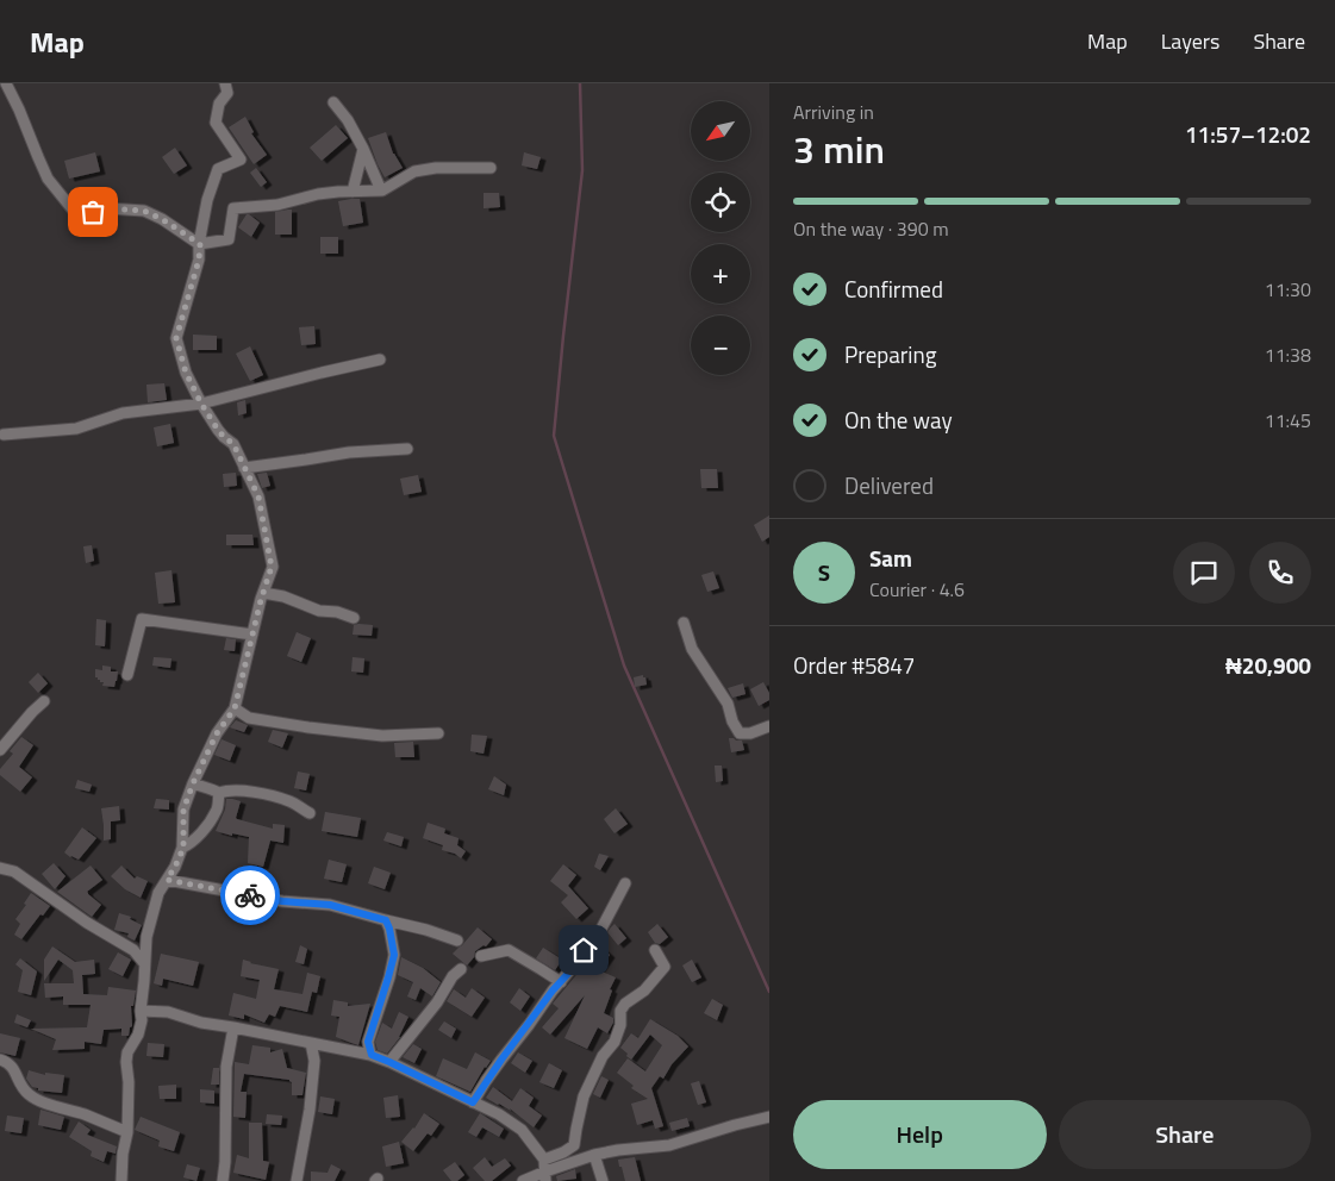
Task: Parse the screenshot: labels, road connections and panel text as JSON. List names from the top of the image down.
{
  "north": "bottom left",
  "page": {
    "header": "Map",
    "nav": ["Map", "Layers", "Share"],
    "heading": ["3 min", "Arriving in", "11:57–12:02"],
    "panel": [
      "Sam",
      "Courier · 4.6",
      "Order #5847",
      "₦20,900"
    ],
    "map_buttons": ["+", "−"],
    "bar": "On the way · 390 m",
    "list": [
      ["Confirmed", "11:30"],
      ["Preparing", "11:38"],
      ["On the way", "11:45"],
      "Delivered"
    ],
    "round": "S",
    "buttons": ["Help", "Share"]
  }
}
